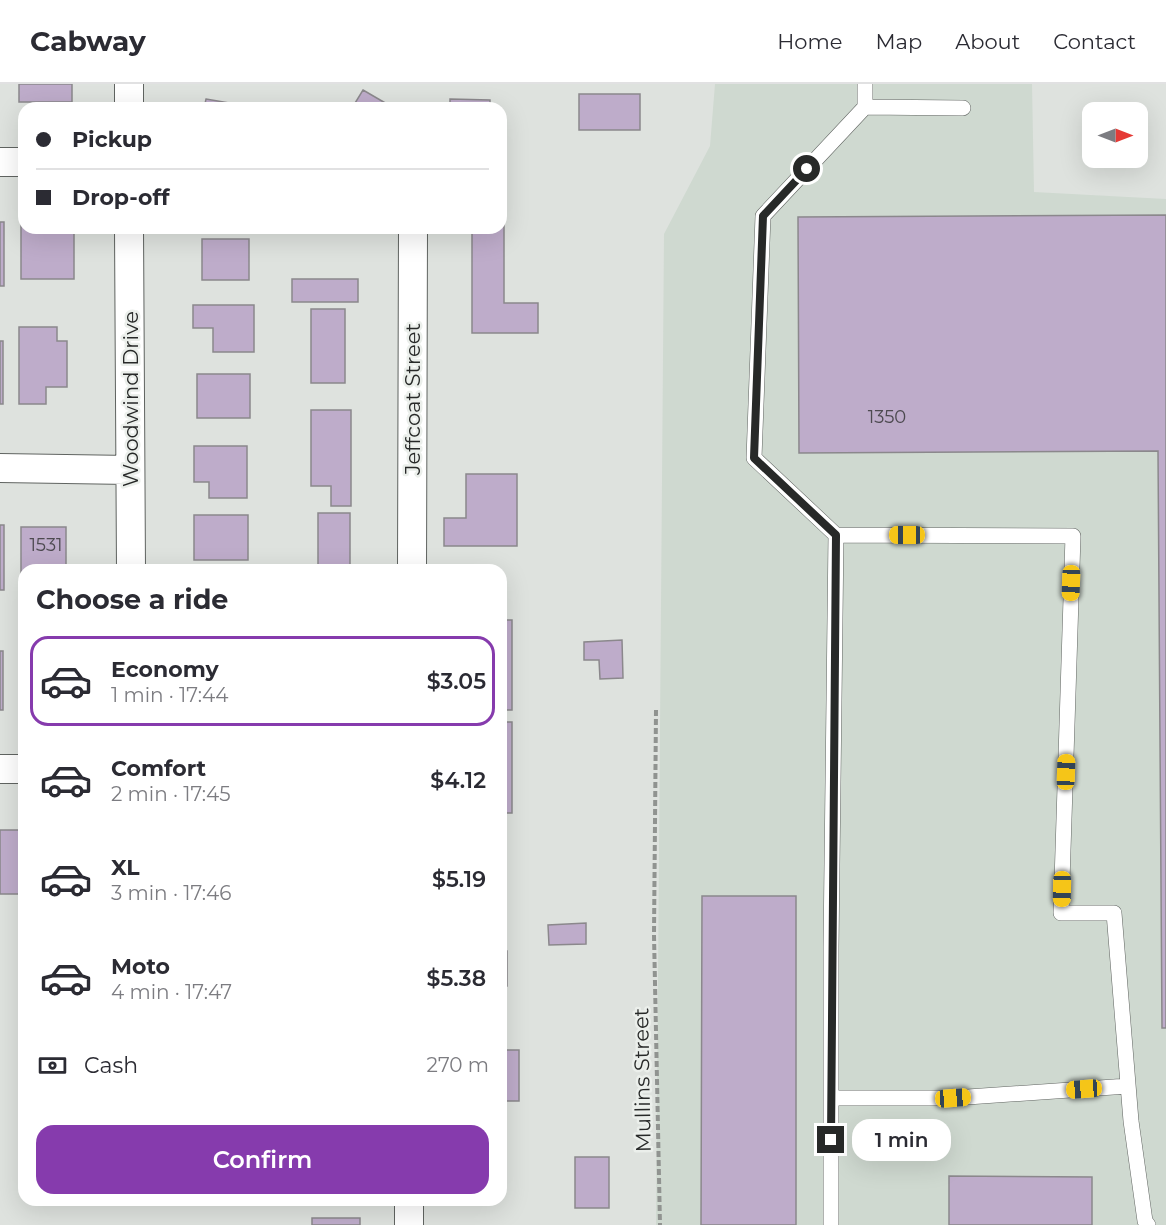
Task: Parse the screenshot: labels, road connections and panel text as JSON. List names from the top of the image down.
{
  "streets": {
    "street": ["Woodwind Drive", "Jeffcoat Street"],
    "path": ["Mullins Street"]
  },
  "house_numbers": ["1350", "1531"],
  "north": "right",
  "page": {
    "header": "Cabway",
    "nav": [
      "Home",
      "Map",
      "About",
      "Contact"
    ],
    "banner": ["Pickup", "Drop-off"],
    "heading": "Choose a ride",
    "list": [
      {
        "name": "Economy",
        "note": "1 min · 17:44",
        "value": "$3.05"
      },
      {
        "name": "Comfort",
        "note": "2 min · 17:45",
        "value": "$4.12"
      },
      {
        "name": "XL",
        "note": "3 min · 17:46",
        "value": "$5.19"
      },
      {
        "name": "Moto",
        "note": "4 min · 17:47",
        "value": "$5.38"
      }
    ],
    "pay": ["Cash", "270 m"],
    "buttons": "Confirm",
    "bubble": "1 min"
  }
}
